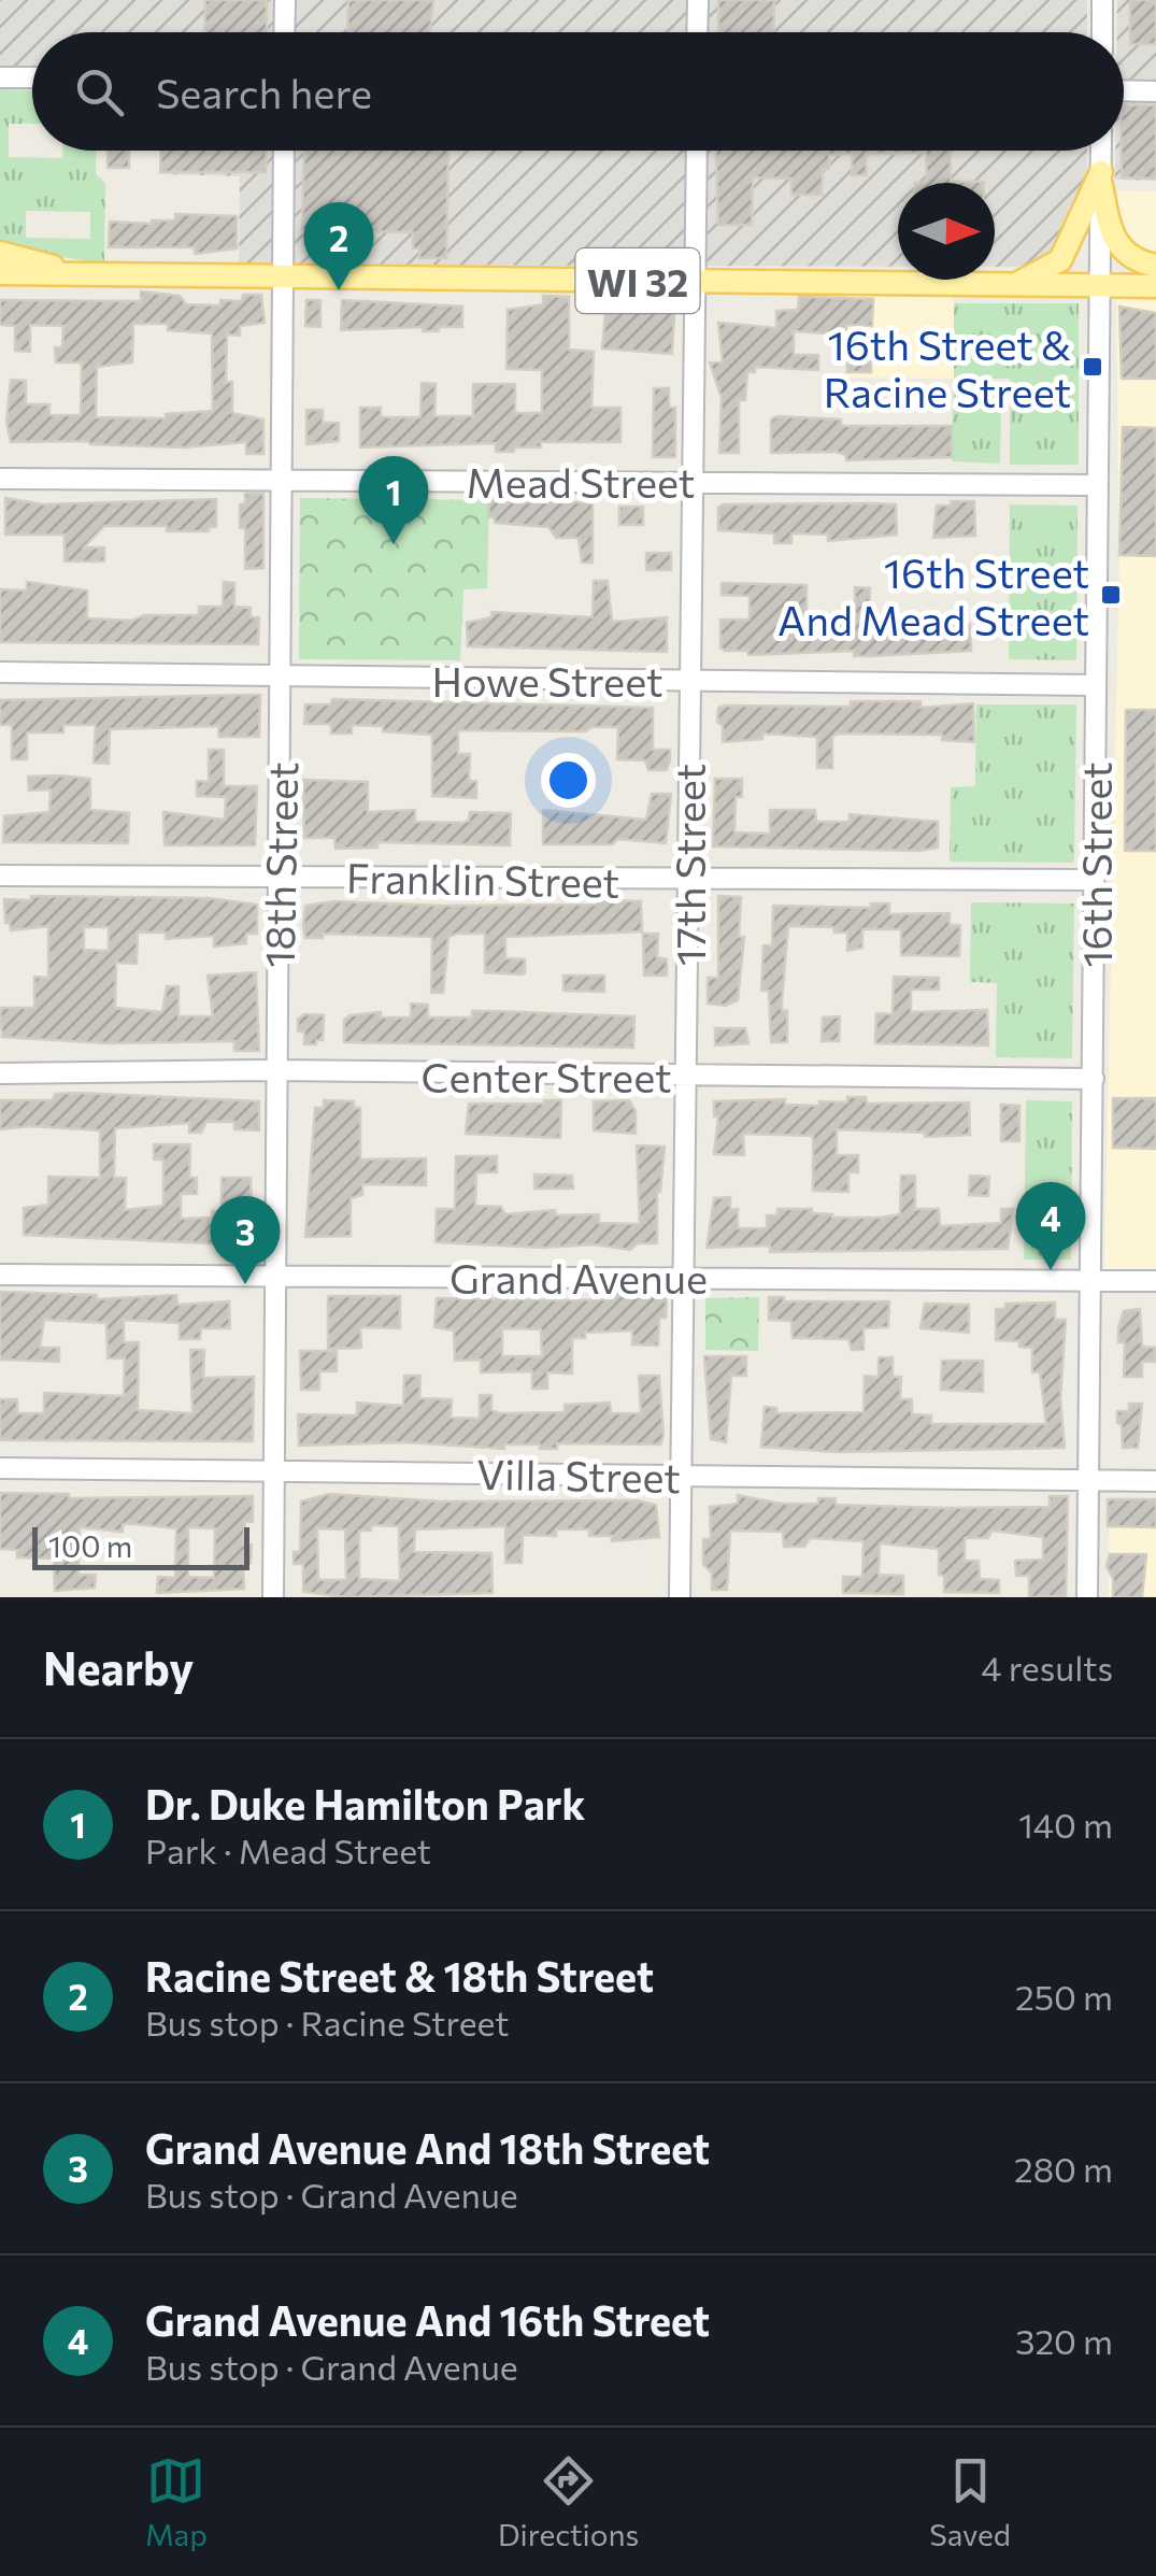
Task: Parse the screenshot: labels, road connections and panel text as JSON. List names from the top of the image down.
{
  "streets": {
    "main road": ["WI 32"],
    "street": [
      "Mead Street",
      "Howe Street",
      "18th Street",
      "17th Street",
      "16th Street",
      "Franklin Street",
      "Center Street",
      "Grand Avenue",
      "Villa Street"
    ]
  },
  "crossings": [
    ["WI 32", "18th Street"],
    ["WI 32", "17th Street"],
    ["WI 32", "16th Street"],
    ["Mead Street", "18th Street"],
    ["Mead Street", "17th Street"],
    ["Mead Street", "16th Street"],
    ["Howe Street", "18th Street"],
    ["Howe Street", "17th Street"],
    ["Howe Street", "16th Street"],
    ["18th Street", "Franklin Street"],
    ["18th Street", "Center Street"],
    ["18th Street", "Grand Avenue"],
    ["18th Street", "Villa Street"],
    ["17th Street", "Franklin Street"],
    ["17th Street", "Center Street"],
    ["17th Street", "Grand Avenue"],
    ["17th Street", "Villa Street"],
    ["16th Street", "Franklin Street"],
    ["16th Street", "Center Street"],
    ["16th Street", "Grand Avenue"],
    ["16th Street", "Villa Street"]
  ],
  "places": {
    "transit": ["16th Street & Racine Street", "16th Street And Mead Street"]
  },
  "scale_bar": "100 m",
  "north": "right",
  "page": {
    "search": "Search here",
    "pins": [
      "2",
      "1",
      "4",
      "3"
    ],
    "scale": "100 m",
    "heading": ["Nearby", "4 results"],
    "list": [
      {
        "mark": "1",
        "name": "Dr. Duke Hamilton Park",
        "note": "Park · Mead Street",
        "value": "140 m"
      },
      {
        "mark": "2",
        "name": "Racine Street & 18th Street",
        "note": "Bus stop · Racine Street",
        "value": "250 m"
      },
      {
        "mark": "3",
        "name": "Grand Avenue And 18th Street",
        "note": "Bus stop · Grand Avenue",
        "value": "280 m"
      },
      {
        "mark": "4",
        "name": "Grand Avenue And 16th Street",
        "note": "Bus stop · Grand Avenue",
        "value": "320 m"
      }
    ],
    "nav": ["Map", "Directions", "Saved"]
  }
}
